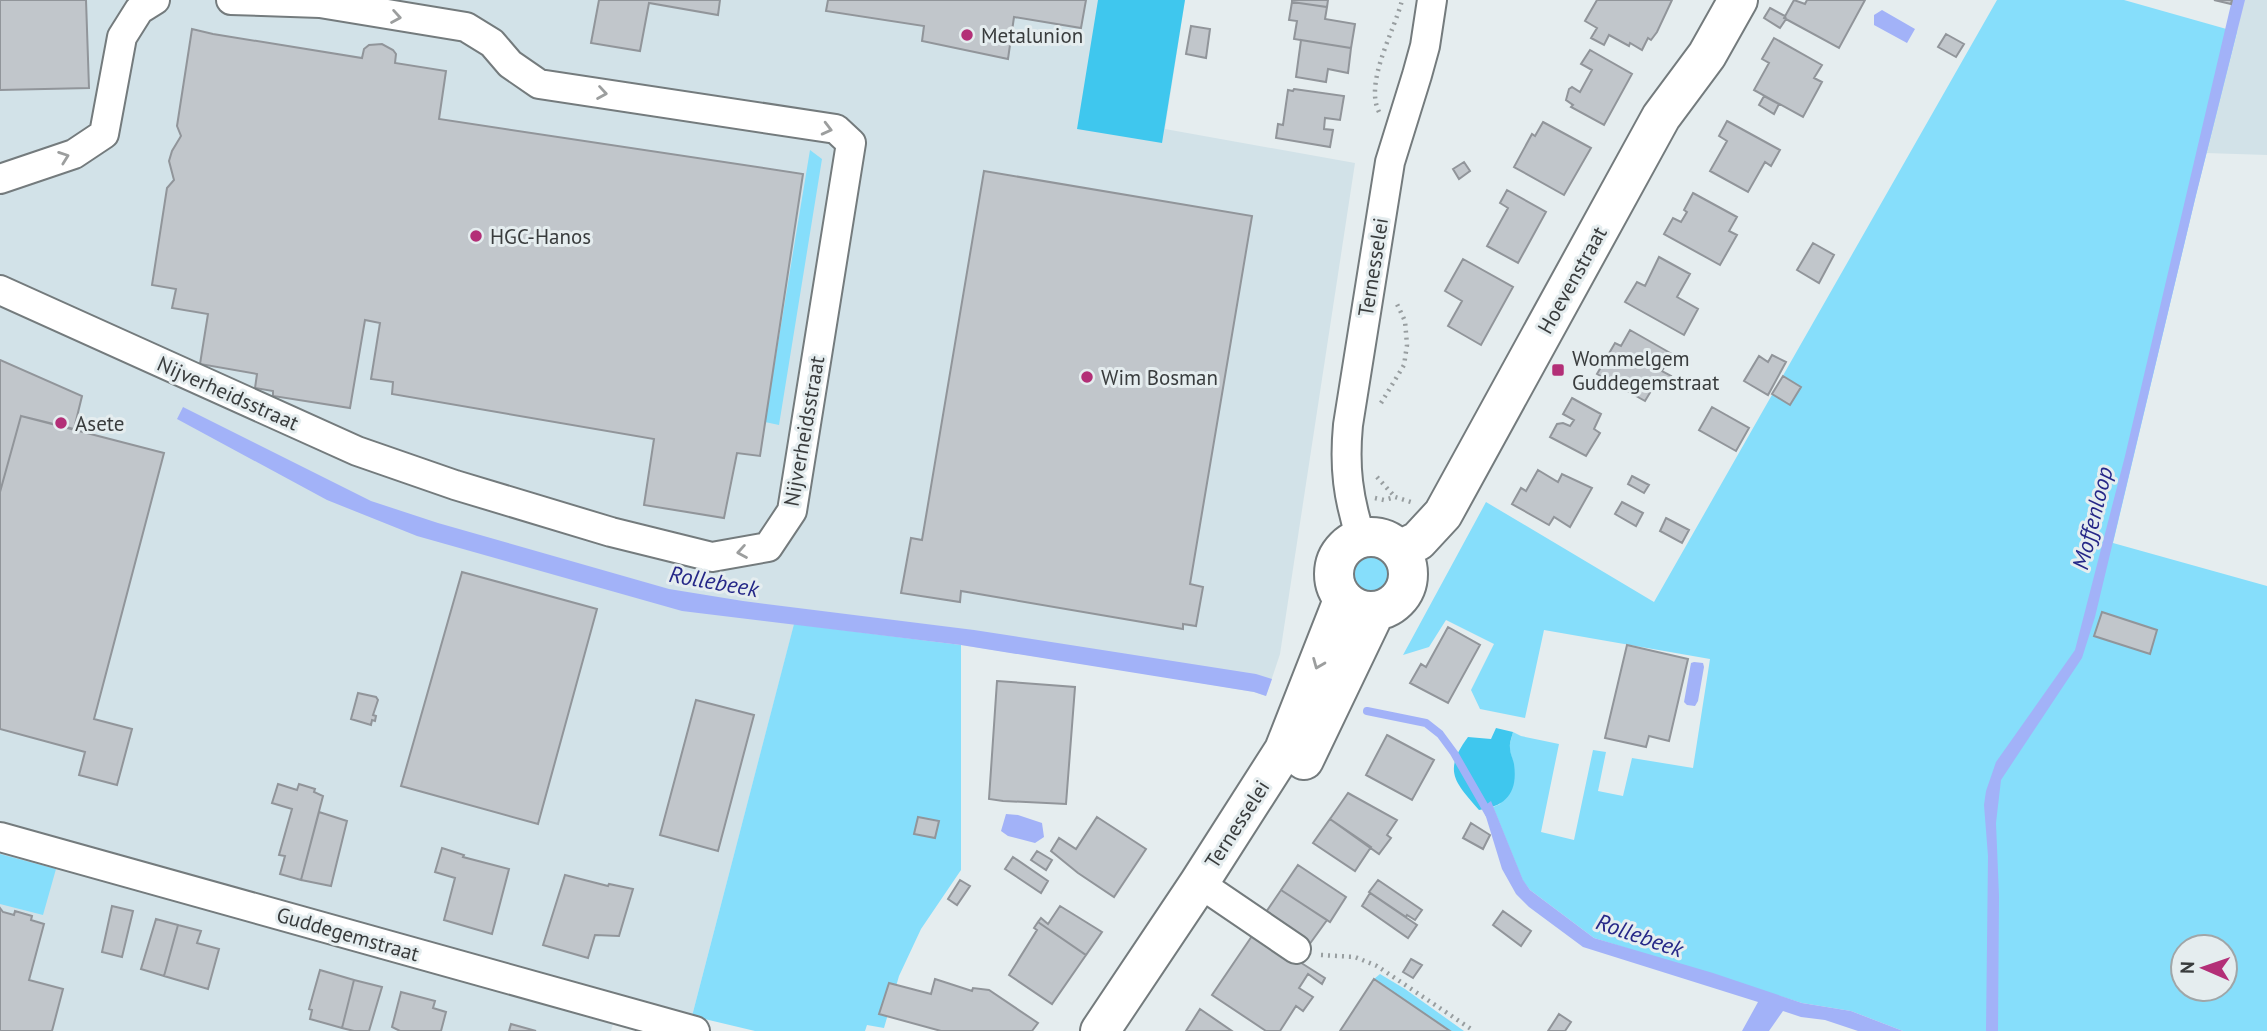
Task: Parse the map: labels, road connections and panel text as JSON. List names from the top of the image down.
{
  "streets": {
    "street": [
      "Ternesselei",
      "Hoevenstraat",
      "Nijverheidsstraat",
      "Guddegemstraat"
    ]
  },
  "crossings": [
    ["Ternesselei", "Hoevenstraat"]
  ],
  "water": ["Moffenloop", "Rollebeek"],
  "places": {
    "other": [
      "Metalunion",
      "HGC-Hanos",
      "Wim Bosman",
      "Asete"
    ],
    "transit": ["Wommelgem Guddegemstraat"]
  },
  "north": "left"
}
